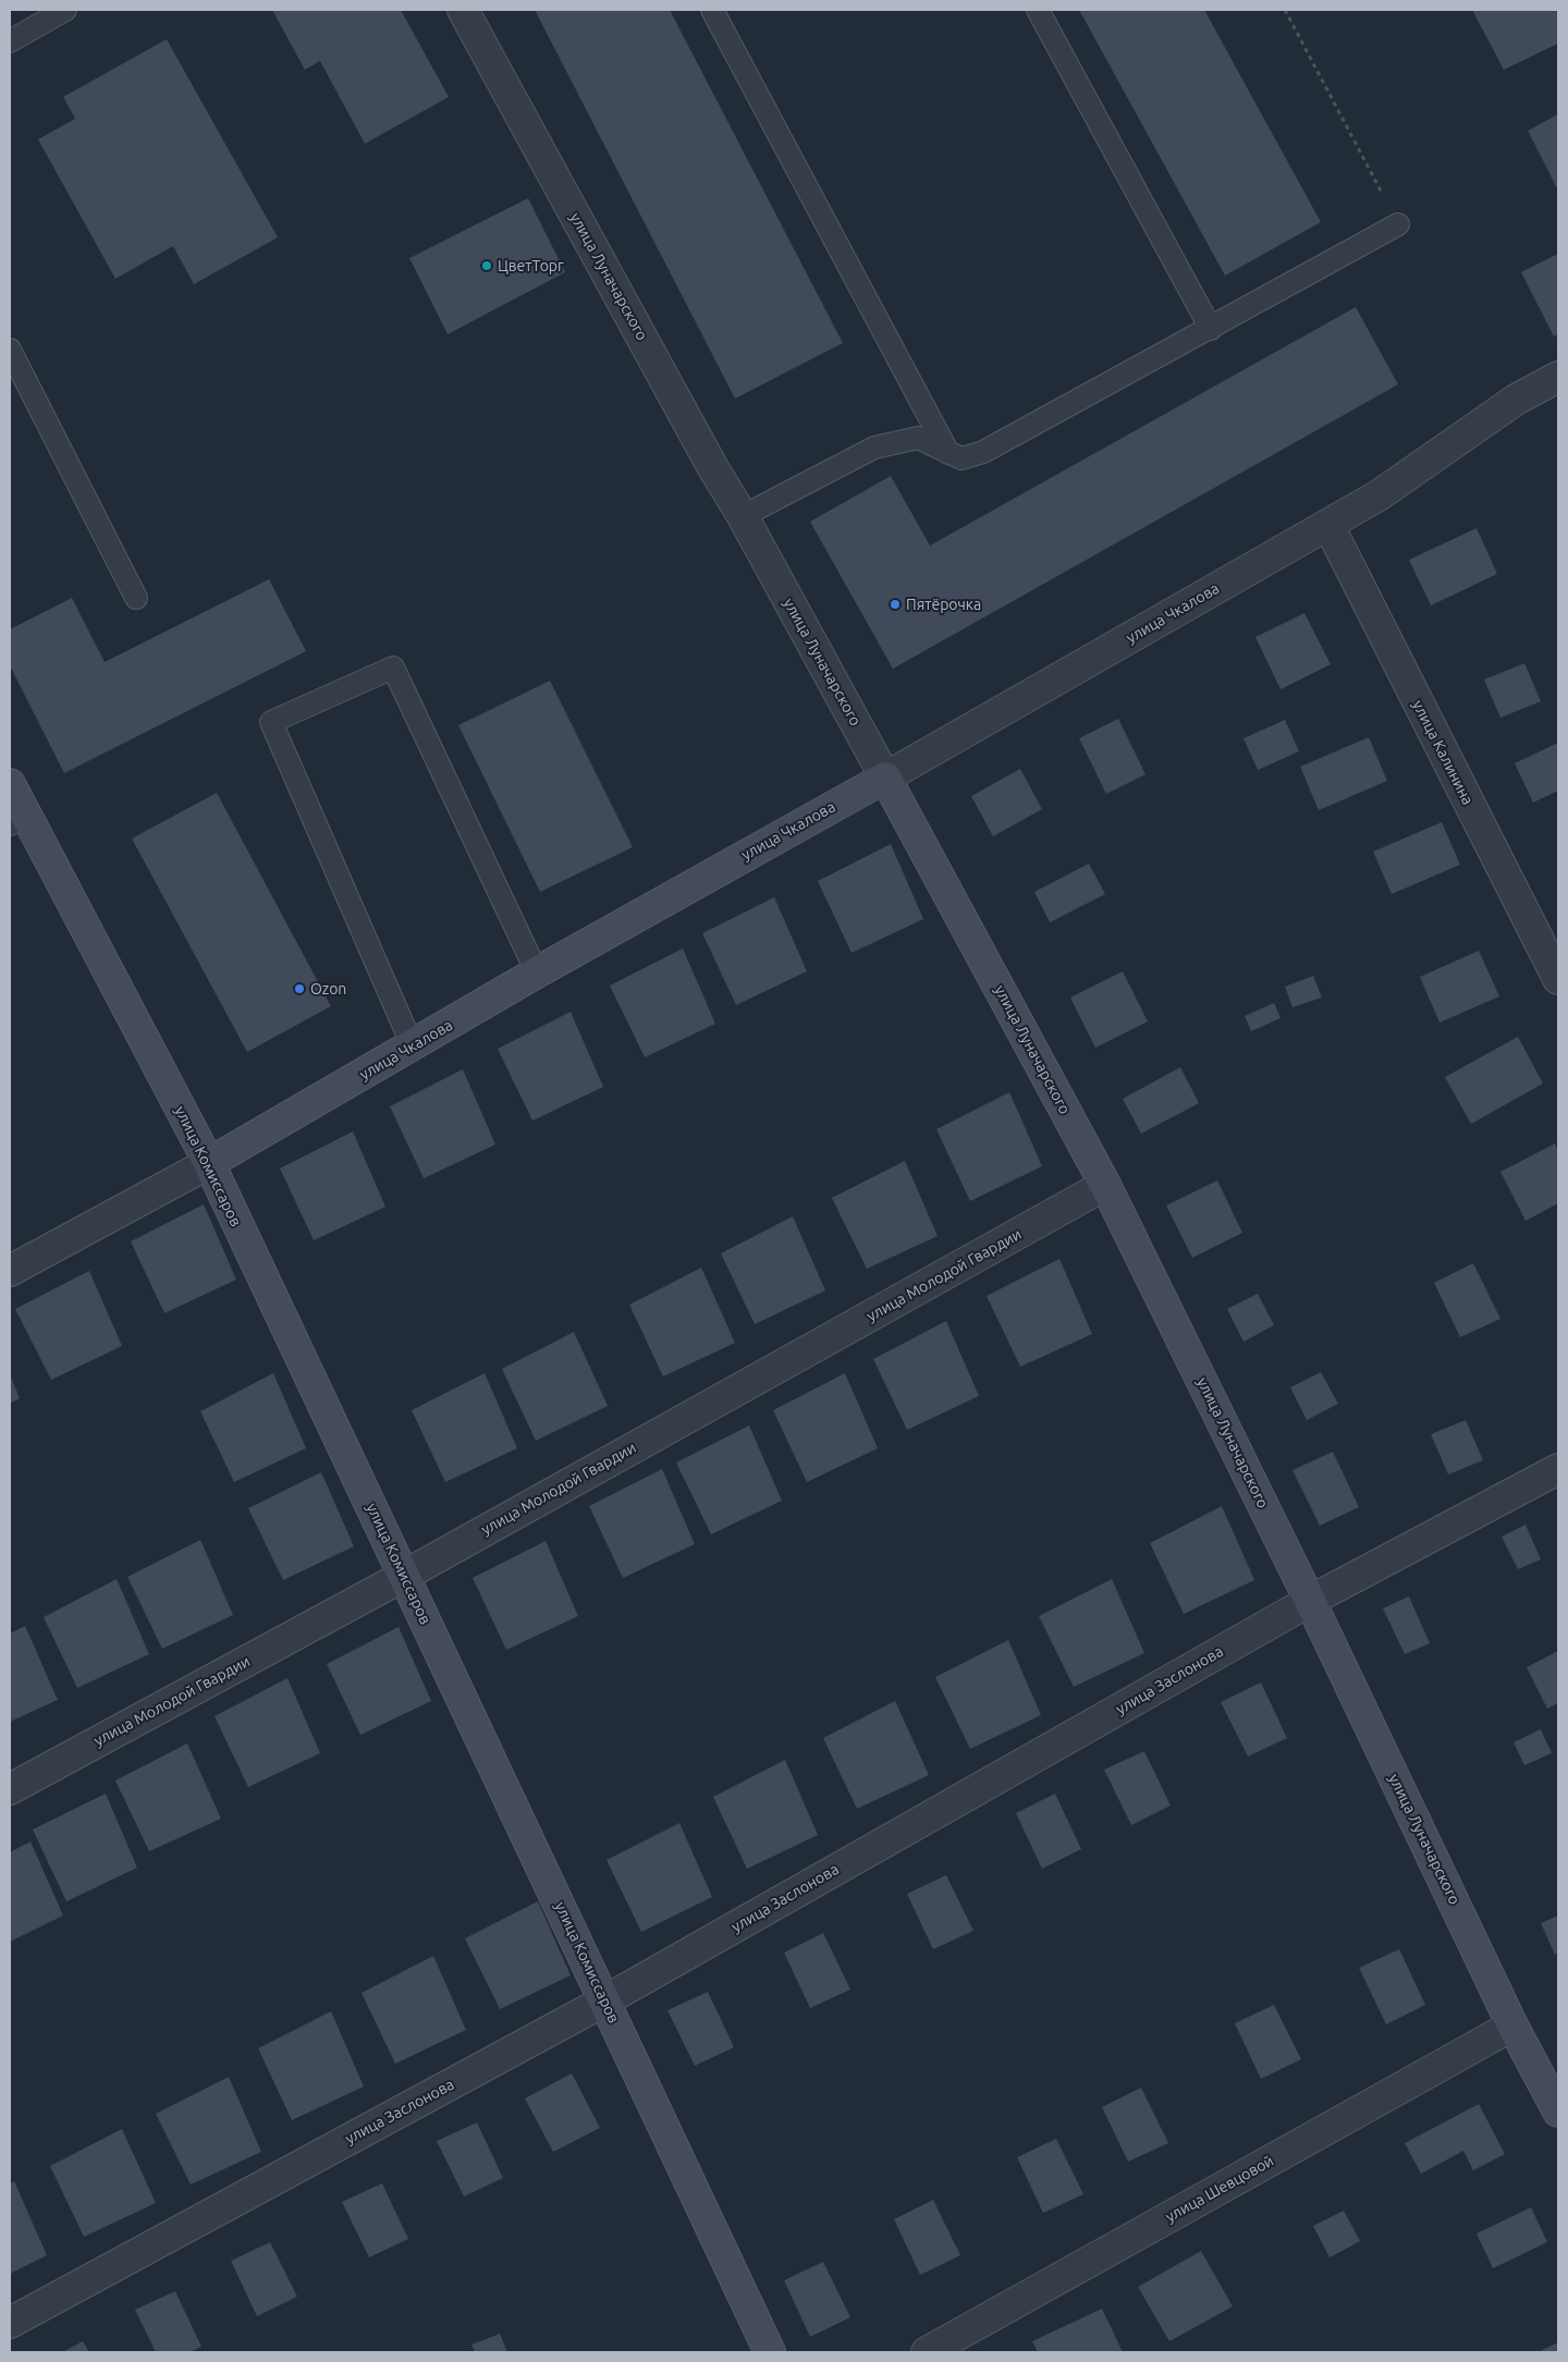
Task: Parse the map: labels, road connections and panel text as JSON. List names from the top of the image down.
{
  "streets": {
    "main road": ["улица Луначарского", "улица Чкалова", "улица Комиссаров"],
    "street": [
      "улица Калинина",
      "улица Молодой Гвардии",
      "улица Заслонова",
      "улица Шевцовой"
    ]
  },
  "crossings": [
    ["улица Луначарского", "улица Чкалова"],
    ["улица Луначарского", "улица Молодой Гвардии"],
    ["улица Луначарского", "улица Заслонова"],
    ["улица Луначарского", "улица Шевцовой"],
    ["улица Чкалова", "улица Калинина"],
    ["улица Чкалова", "улица Комиссаров"],
    ["улица Комиссаров", "улица Молодой Гвардии"],
    ["улица Комиссаров", "улица Заслонова"]
  ],
  "places": ["ЦветТорг", "Пятёрочка", "Ozon"]
}
